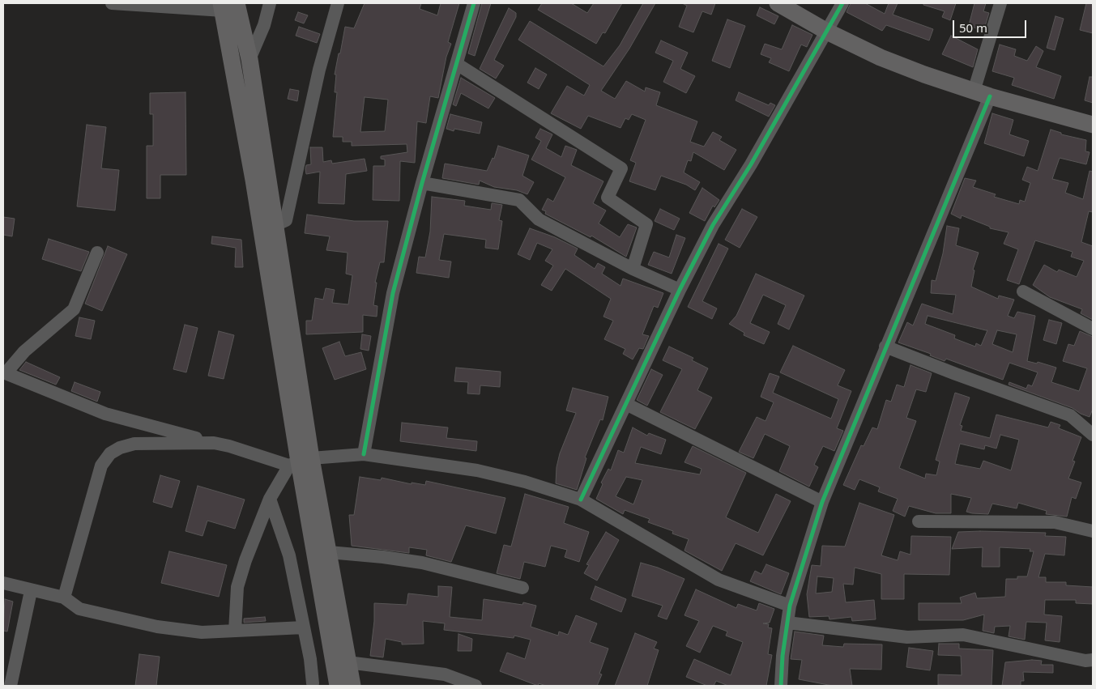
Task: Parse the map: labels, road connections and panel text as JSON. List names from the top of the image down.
{
  "scale_bar": "50 m"
}
